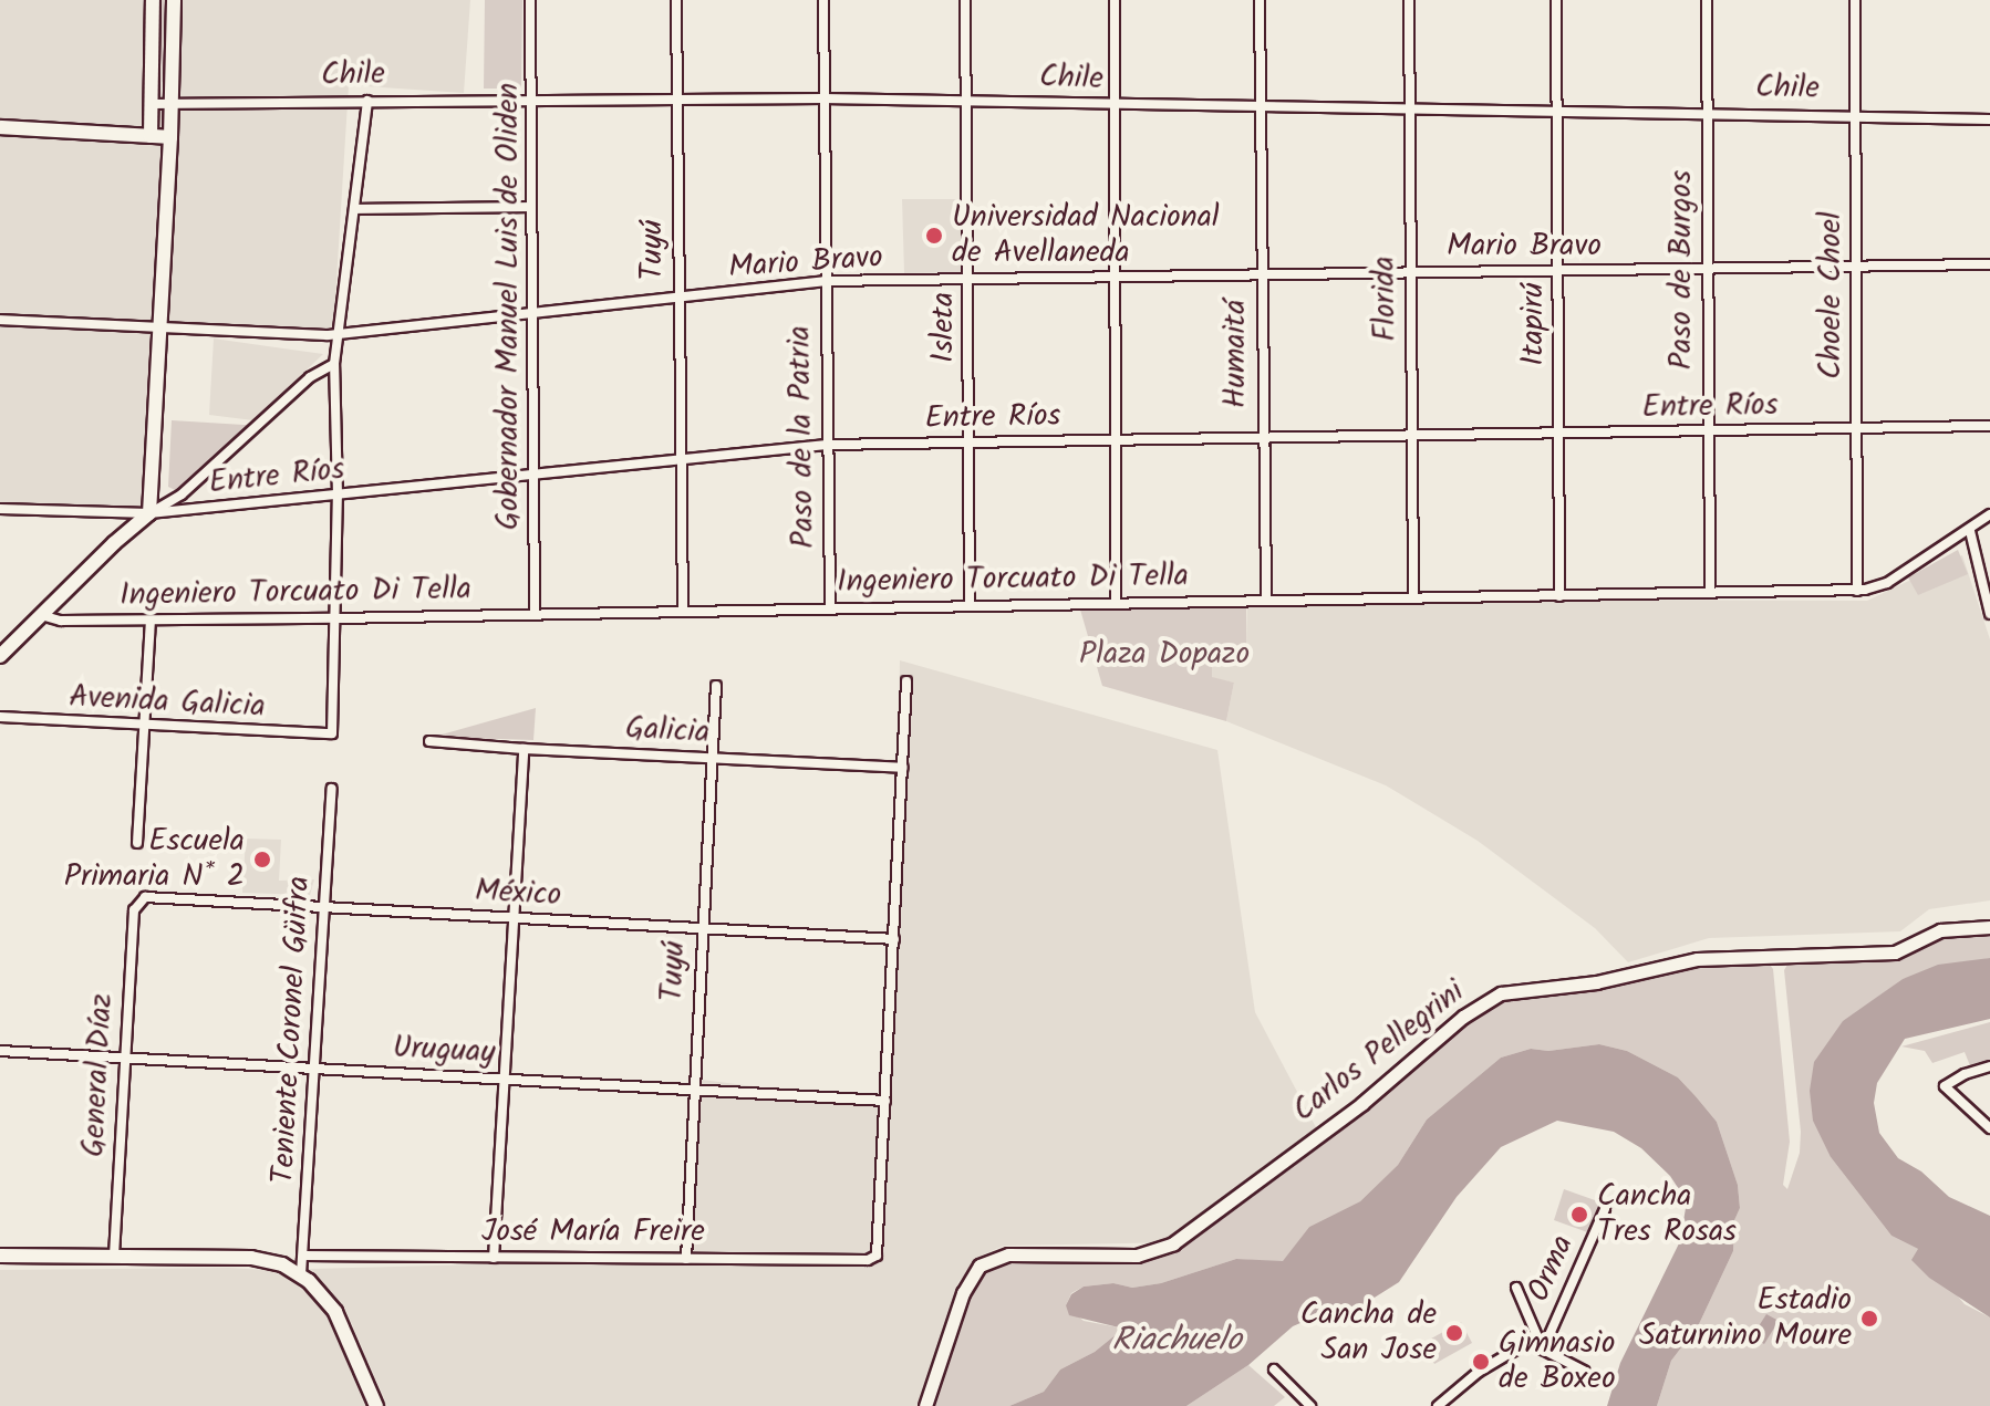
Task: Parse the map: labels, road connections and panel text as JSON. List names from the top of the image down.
{
  "streets": {
    "street": [
      "Chile",
      "Mario Bravo",
      "Tuyú",
      "Paso de Burgos",
      "Choele Choel",
      "Florida",
      "Gobernador Manuel Luis de Oliden",
      "Itapirú",
      "Isleta",
      "Humaitá",
      "Entre Ríos",
      "Paso de la Patria",
      "Ingeniero Torcuato Di Tella",
      "Avenida Galicia",
      "Galicia",
      "México",
      "Teniente Coronel Güifra",
      "Uruguay",
      "Carlos Pellegrini",
      "General Díaz",
      "José María Freire",
      "Orma"
    ]
  },
  "crossings": [
    ["Chile", "Tuyú"],
    ["Chile", "Paso de Burgos"],
    ["Chile", "Choele Choel"],
    ["Chile", "Florida"],
    ["Chile", "Gobernador Manuel Luis de Oliden"],
    ["Chile", "Itapirú"],
    ["Chile", "Isleta"],
    ["Chile", "Humaitá"],
    ["Chile", "Paso de la Patria"],
    ["Mario Bravo", "Tuyú"],
    ["Mario Bravo", "Paso de Burgos"],
    ["Mario Bravo", "Choele Choel"],
    ["Mario Bravo", "Florida"],
    ["Mario Bravo", "Gobernador Manuel Luis de Oliden"],
    ["Mario Bravo", "Itapirú"],
    ["Mario Bravo", "Isleta"],
    ["Mario Bravo", "Humaitá"],
    ["Mario Bravo", "Paso de la Patria"],
    ["Tuyú", "Entre Ríos"],
    ["Tuyú", "Ingeniero Torcuato Di Tella"],
    ["Tuyú", "Galicia"],
    ["Tuyú", "México"],
    ["Tuyú", "Uruguay"],
    ["Tuyú", "José María Freire"],
    ["Paso de Burgos", "Entre Ríos"],
    ["Paso de Burgos", "Ingeniero Torcuato Di Tella"],
    ["Choele Choel", "Entre Ríos"],
    ["Choele Choel", "Ingeniero Torcuato Di Tella"],
    ["Florida", "Entre Ríos"],
    ["Florida", "Ingeniero Torcuato Di Tella"],
    ["Gobernador Manuel Luis de Oliden", "Entre Ríos"],
    ["Gobernador Manuel Luis de Oliden", "Ingeniero Torcuato Di Tella"],
    ["Itapirú", "Entre Ríos"],
    ["Itapirú", "Ingeniero Torcuato Di Tella"],
    ["Isleta", "Entre Ríos"],
    ["Isleta", "Ingeniero Torcuato Di Tella"],
    ["Humaitá", "Entre Ríos"],
    ["Humaitá", "Ingeniero Torcuato Di Tella"],
    ["Entre Ríos", "Paso de la Patria"],
    ["Paso de la Patria", "Ingeniero Torcuato Di Tella"],
    ["Ingeniero Torcuato Di Tella", "Avenida Galicia"],
    ["México", "Teniente Coronel Güifra"],
    ["México", "General Díaz"],
    ["Teniente Coronel Güifra", "Uruguay"],
    ["Teniente Coronel Güifra", "José María Freire"],
    ["Uruguay", "General Díaz"],
    ["Uruguay", "José María Freire"]
  ],
  "water": ["Riachuelo"],
  "parks": ["Plaza Dopazo"],
  "places": [
    "Universidad Nacional de Avellaneda",
    "Escuela Primaria N* 2",
    "Cancha Tres Rosas",
    "Estadio Saturnino Moure",
    "Cancha de San Jose",
    "Gimnasio de Boxeo"
  ]
}
